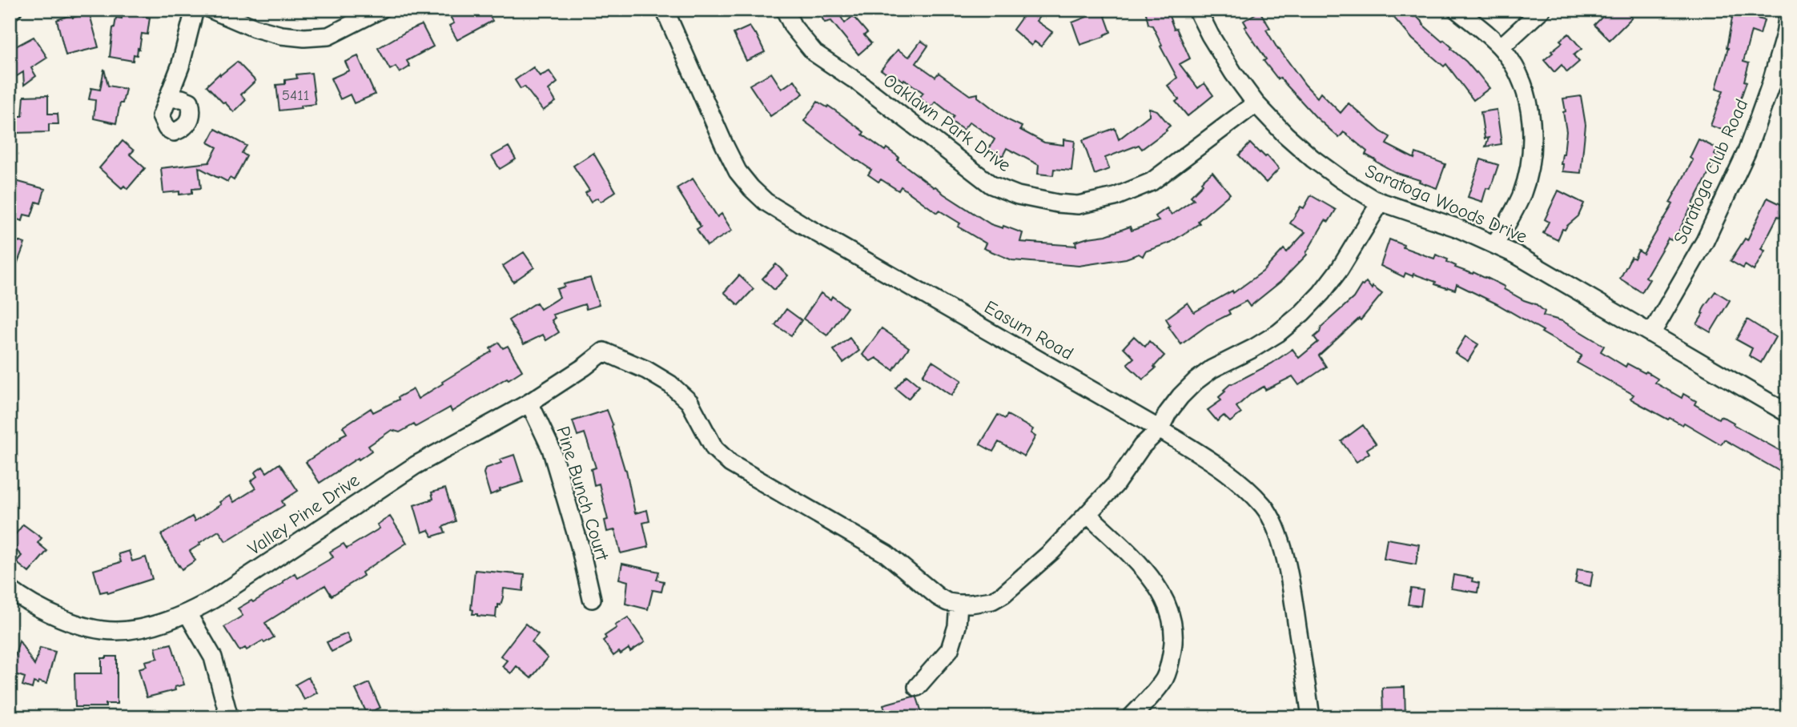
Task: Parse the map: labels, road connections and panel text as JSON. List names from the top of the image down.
{
  "streets": {
    "street": [
      "Oaklawn Park Drive",
      "Saratoga Club Road",
      "Saratoga Woods Drive",
      "Easum Road",
      "Pine Bunch Court",
      "Valley Pine Drive"
    ]
  },
  "crossings": [
    ["Oaklawn Park Drive", "Saratoga Woods Drive"],
    ["Saratoga Club Road", "Saratoga Woods Drive"],
    ["Pine Bunch Court", "Valley Pine Drive"]
  ],
  "house_numbers": ["5411"]
}
